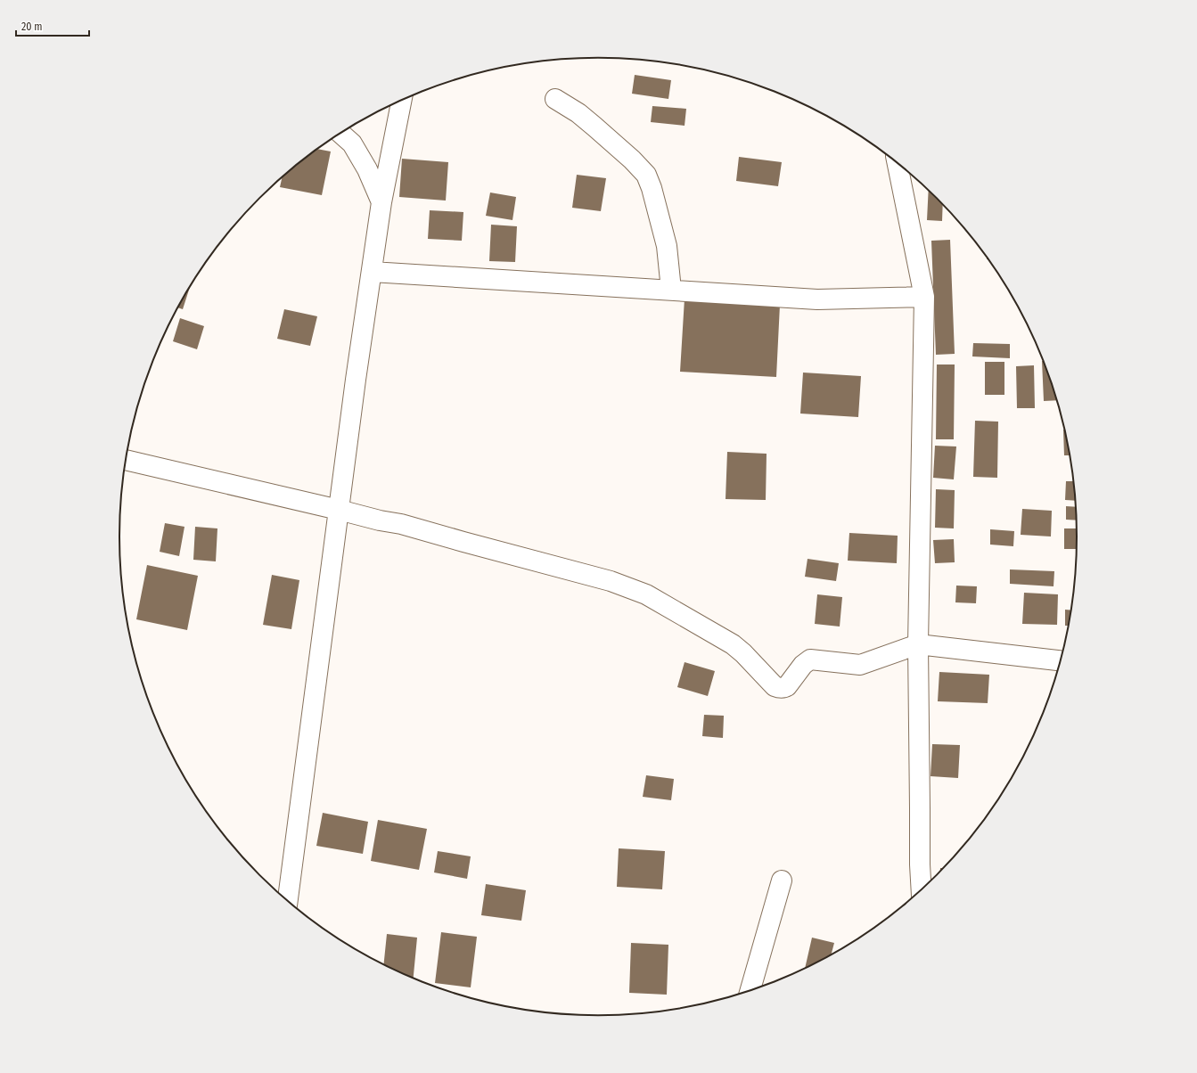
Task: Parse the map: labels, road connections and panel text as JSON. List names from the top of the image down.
{
  "scale_bar": "20 m"
}
